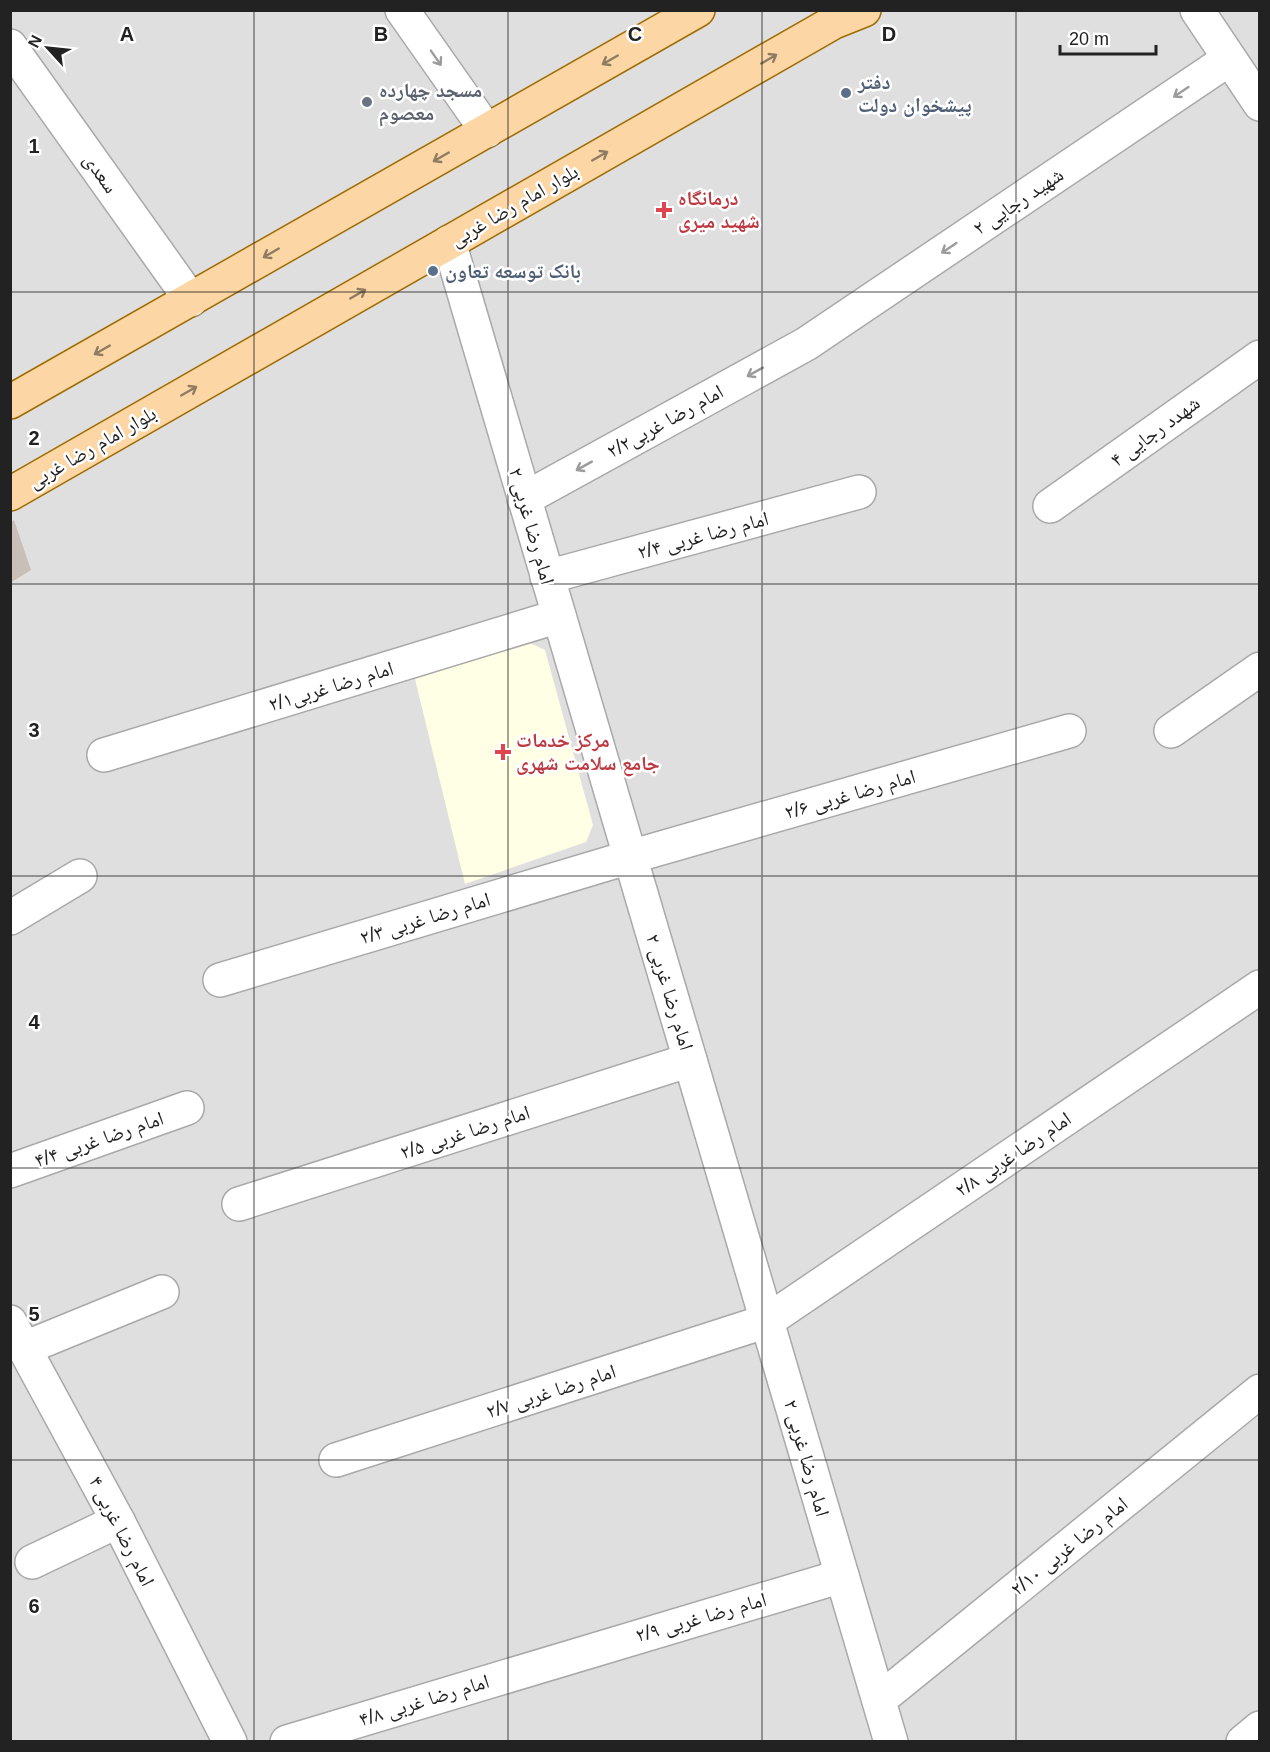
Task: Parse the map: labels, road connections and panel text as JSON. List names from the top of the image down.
{
  "streets": {
    "main road": ["بلوار امام رضا غربی"],
    "street": [
      "سعدی",
      "شهید رجایی ۲",
      "امام رضا غربی۲/۲",
      "شهدد رجایی ۴",
      "امام رضا غربی ۲",
      "امام رضا غربی ۲/۴",
      "امام رضا غربی۲/۱",
      "امام رضا غربی ۲/۶",
      "امام رضا غربی ۲/۳",
      "امام رضا غربی ۲/۵",
      "امام رضا غربی ۴/۴",
      "امام رضا غربی ۲/۸",
      "امام رضا غربی ۲/۷",
      "امام رضا غربی ۴",
      "امام رضا غربی ۲/۱۰",
      "امام رضا غربی ۲/۹",
      "امام رضا غربی ۴/۸"
    ]
  },
  "crossings": [
    ["شهید رجایی ۲", "امام رضا غربی۲/۲"],
    ["بلوار امام رضا غربی", "امام رضا غربی ۲"],
    ["امام رضا غربی۲/۲", "امام رضا غربی ۲"],
    ["امام رضا غربی ۲", "امام رضا غربی ۲/۴"],
    ["امام رضا غربی ۲", "امام رضا غربی۲/۱"],
    ["امام رضا غربی ۲", "امام رضا غربی ۲/۶"],
    ["امام رضا غربی ۲", "امام رضا غربی ۲/۳"],
    ["امام رضا غربی ۲", "امام رضا غربی ۲/۵"],
    ["امام رضا غربی ۲", "امام رضا غربی ۲/۸"],
    ["امام رضا غربی ۲", "امام رضا غربی ۲/۷"],
    ["امام رضا غربی ۲", "امام رضا غربی ۲/۱۰"],
    ["امام رضا غربی ۲", "امام رضا غربی ۲/۹"],
    ["امام رضا غربی ۲/۶", "امام رضا غربی ۲/۳"],
    ["امام رضا غربی ۲/۸", "امام رضا غربی ۲/۷"],
    ["امام رضا غربی ۲/۹", "امام رضا غربی ۴/۸"]
  ],
  "one_way": ["شهید رجایی ۲", "امام رضا غربی۲/۲"],
  "places": {
    "other": ["دفتر پیشخوان دولت", "مسجد چهارده معصوم", "بانک توسعه تعاون"],
    "health": ["درمانگاه شهید میری", "مرکز خدمات جامع سلامت شهری"]
  },
  "scale_bar": "20 m",
  "north": "top left",
  "grid": {
    "columns": [
      "A",
      "B",
      "C",
      "D"
    ],
    "rows": [
      "1",
      "2",
      "3",
      "4",
      "5",
      "6"
    ]
  }
}
